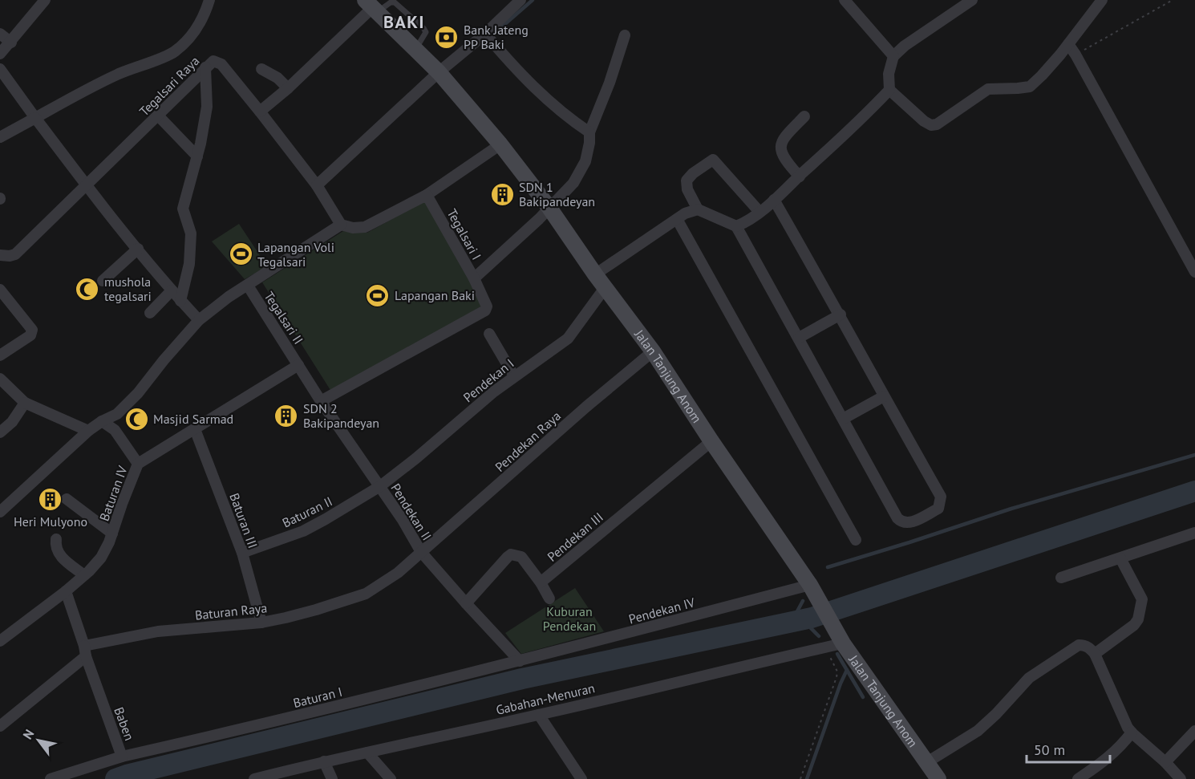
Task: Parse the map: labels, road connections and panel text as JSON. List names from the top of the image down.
{
  "streets": {
    "main road": ["Jalan Tanjung Anom"],
    "street": [
      "Tegalsari Raya",
      "Tegalsari I",
      "Tegalsari II",
      "Pendekan I",
      "Pendekan Raya",
      "Baturan IV",
      "Baturan II",
      "Pendekan II",
      "Baturan III",
      "Pendekan III",
      "Pendekan IV",
      "Baturan Raya",
      "Baturan I",
      "Gabahan-Menuran",
      "Baben"
    ]
  },
  "crossings": [
    ["Tegalsari I", "Jalan Tanjung Anom"],
    ["Tegalsari II", "Baturan IV"],
    ["Tegalsari II", "Pendekan II"],
    ["Jalan Tanjung Anom", "Pendekan I"],
    ["Jalan Tanjung Anom", "Pendekan Raya"],
    ["Jalan Tanjung Anom", "Pendekan III"],
    ["Jalan Tanjung Anom", "Pendekan IV"],
    ["Jalan Tanjung Anom", "Gabahan-Menuran"],
    ["Pendekan I", "Baturan II"],
    ["Pendekan I", "Pendekan II"],
    ["Pendekan Raya", "Pendekan II"],
    ["Pendekan Raya", "Baturan Raya"],
    ["Baturan IV", "Pendekan II"],
    ["Baturan IV", "Baturan III"],
    ["Baturan II", "Pendekan II"],
    ["Baturan II", "Baturan III"],
    ["Pendekan II", "Pendekan III"],
    ["Pendekan II", "Pendekan IV"],
    ["Pendekan II", "Baturan Raya"],
    ["Pendekan II", "Baturan I"],
    ["Baturan III", "Baturan Raya"],
    ["Pendekan IV", "Baturan I"],
    ["Baturan Raya", "Baben"],
    ["Baturan I", "Baben"]
  ],
  "districts": ["BAKI"],
  "parks": ["Kuburan Pendekan"],
  "places": {
    "bank": ["Bank Jateng PP Baki"],
    "building": ["SDN 1 Bakipandeyan", "SDN 2 Bakipandeyan", "Heri Mulyono"],
    "sports": ["Lapangan Voli Tegalsari", "Lapangan Baki"],
    "mosque": ["mushola tegalsari", "Masjid Sarmad"]
  },
  "scale_bar": "50 m",
  "north": "top left"
}
